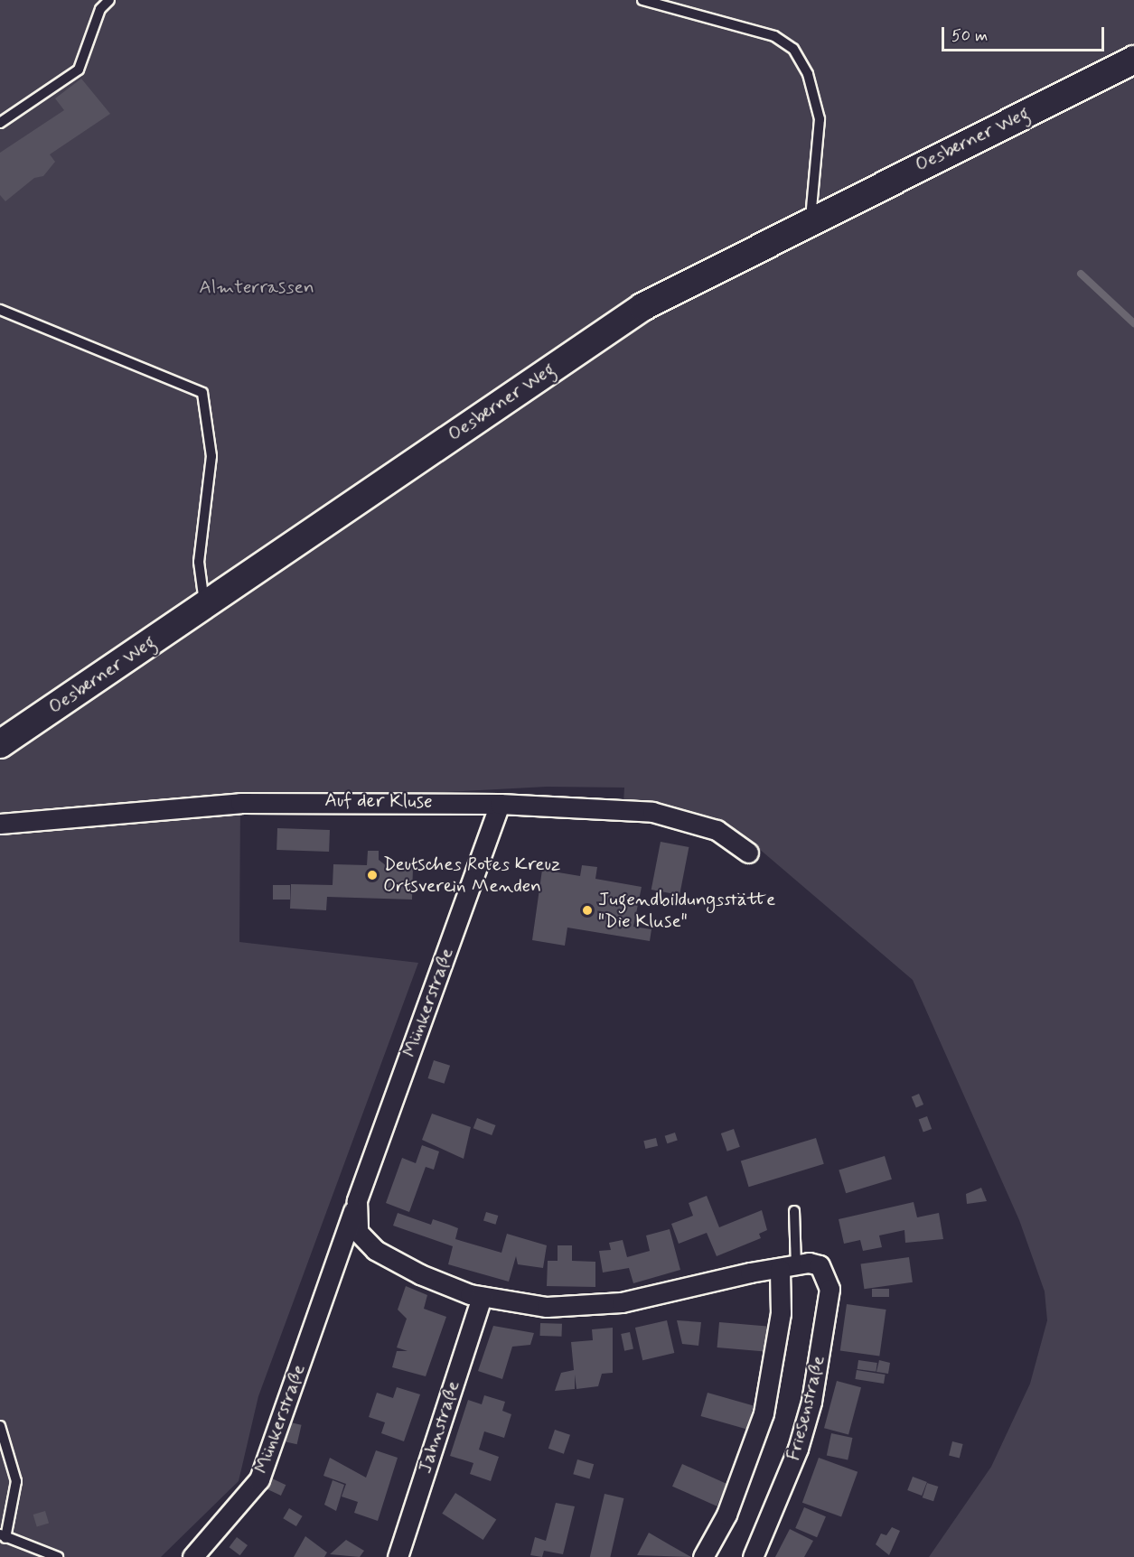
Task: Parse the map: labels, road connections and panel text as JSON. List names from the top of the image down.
{
  "streets": {
    "street": [
      "Oesberner Weg",
      "Auf der Kluse",
      "Münkerstraße",
      "Friesenstraße",
      "Jahnstraße"
    ]
  },
  "crossings": [
    ["Auf der Kluse", "Münkerstraße"]
  ],
  "parks": ["Almterrassen"],
  "places": ["Deutsches Rotes Kreuz Ortsverein Menden", "Jugendbildungsstätte \"Die Kluse\""],
  "scale_bar": "50 m"
}
